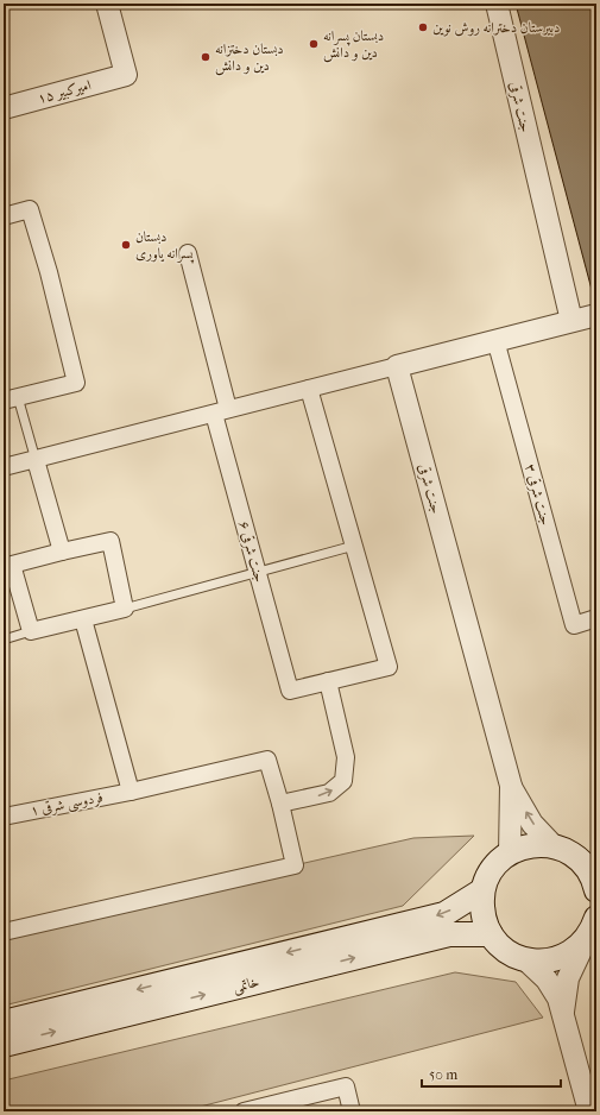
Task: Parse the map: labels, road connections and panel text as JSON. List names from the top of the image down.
{
  "streets": {
    "main road": ["خاتمی"],
    "street": [
      "امیرکبیر ۱۵",
      "جنت شرقی",
      "جنت شرقی ۳",
      "جنت شرقی ۶",
      "فردوسی شرقی ۱"
    ]
  },
  "places": [
    "دبیرستان دخترانه روش نوین",
    "دبستان پسرانه دین و دانش",
    "دبستان دختزانه دین و دانش",
    "دبستان پسرانه یاوری"
  ],
  "scale_bar": "50 m"
}
